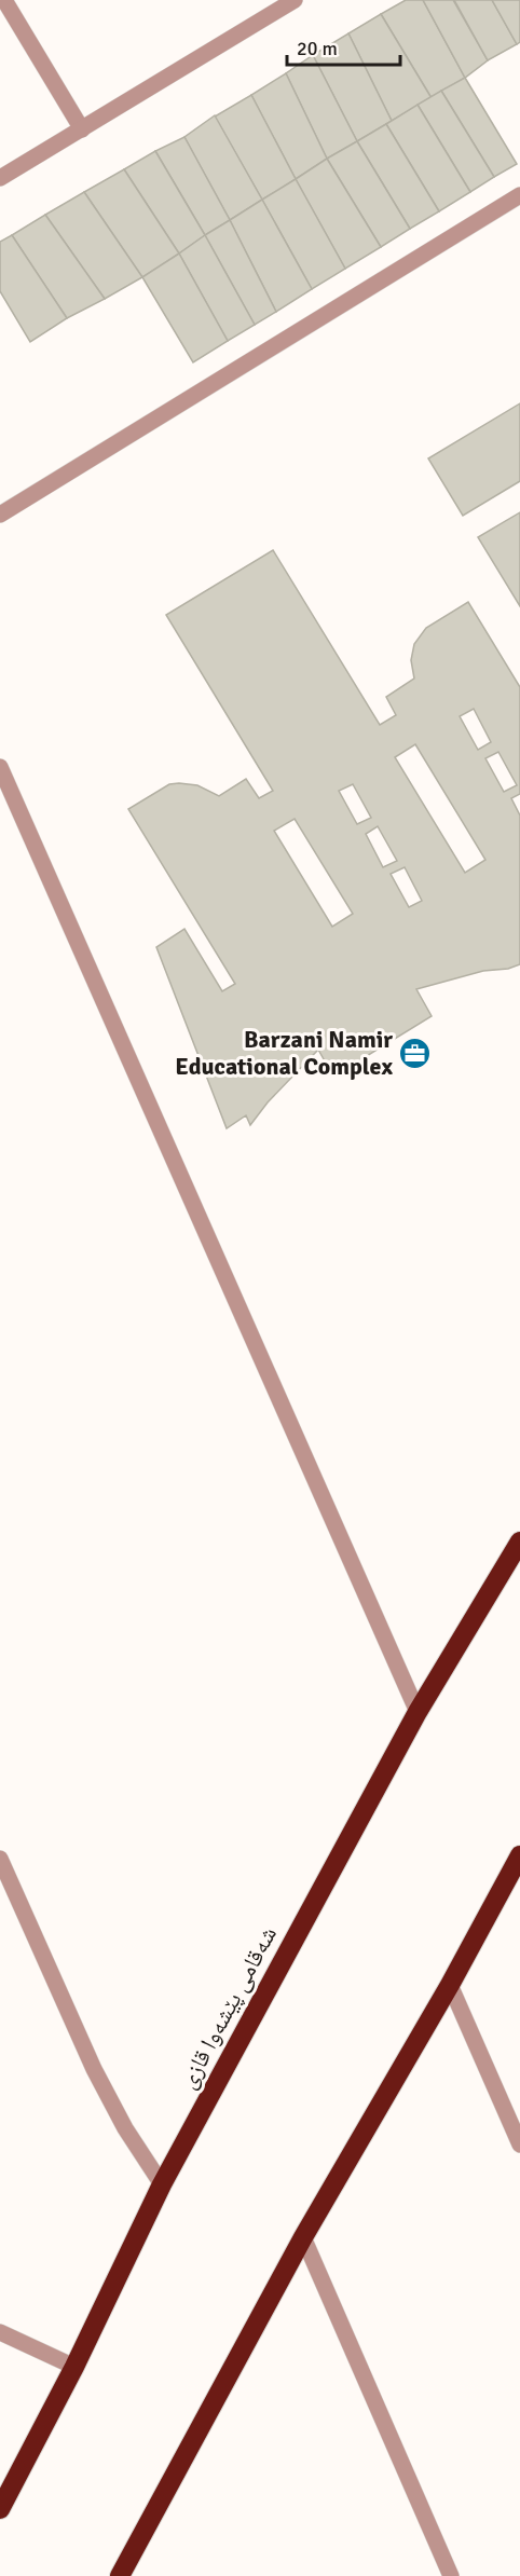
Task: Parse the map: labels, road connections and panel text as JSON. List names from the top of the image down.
{
  "streets": {
    "highway": ["شەقامی پێشەوا قازی"]
  },
  "places": {
    "office": ["Barzani Namir Educational Complex"]
  },
  "scale_bar": "20 m"
}
